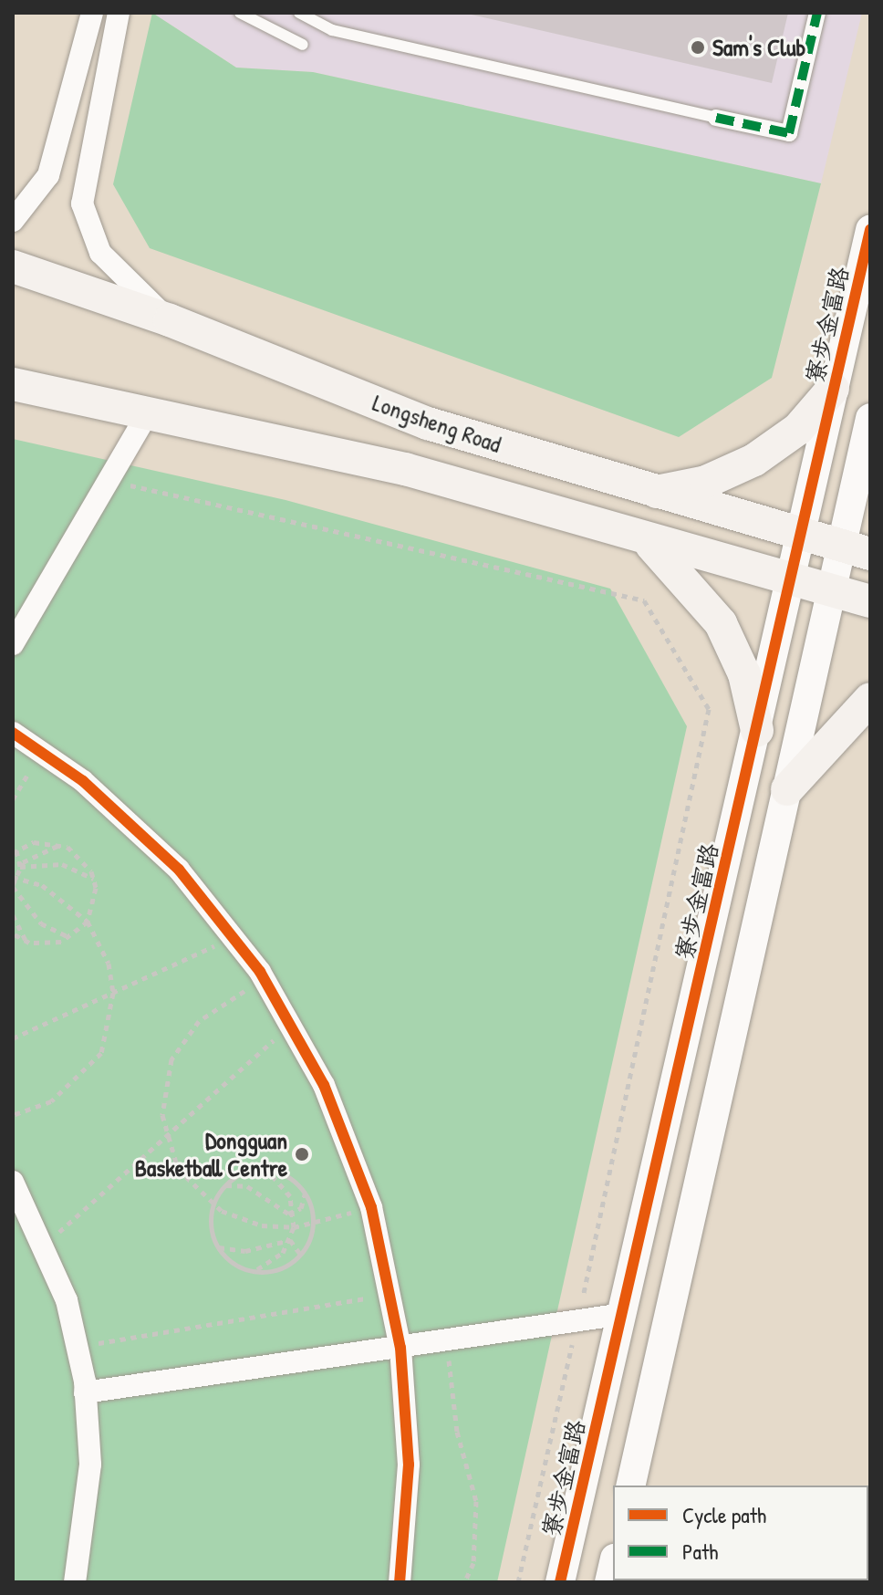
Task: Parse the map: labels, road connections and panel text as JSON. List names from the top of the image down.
{
  "streets": {
    "main road": ["Longsheng Road"],
    "street": ["寮步金富路"]
  },
  "crossings": [
    ["寮步金富路", "Longsheng Road"]
  ],
  "places": ["Sam's Club", "Dongguan Basketball Centre"],
  "legend": ["Cycle path", "Path"]
}
